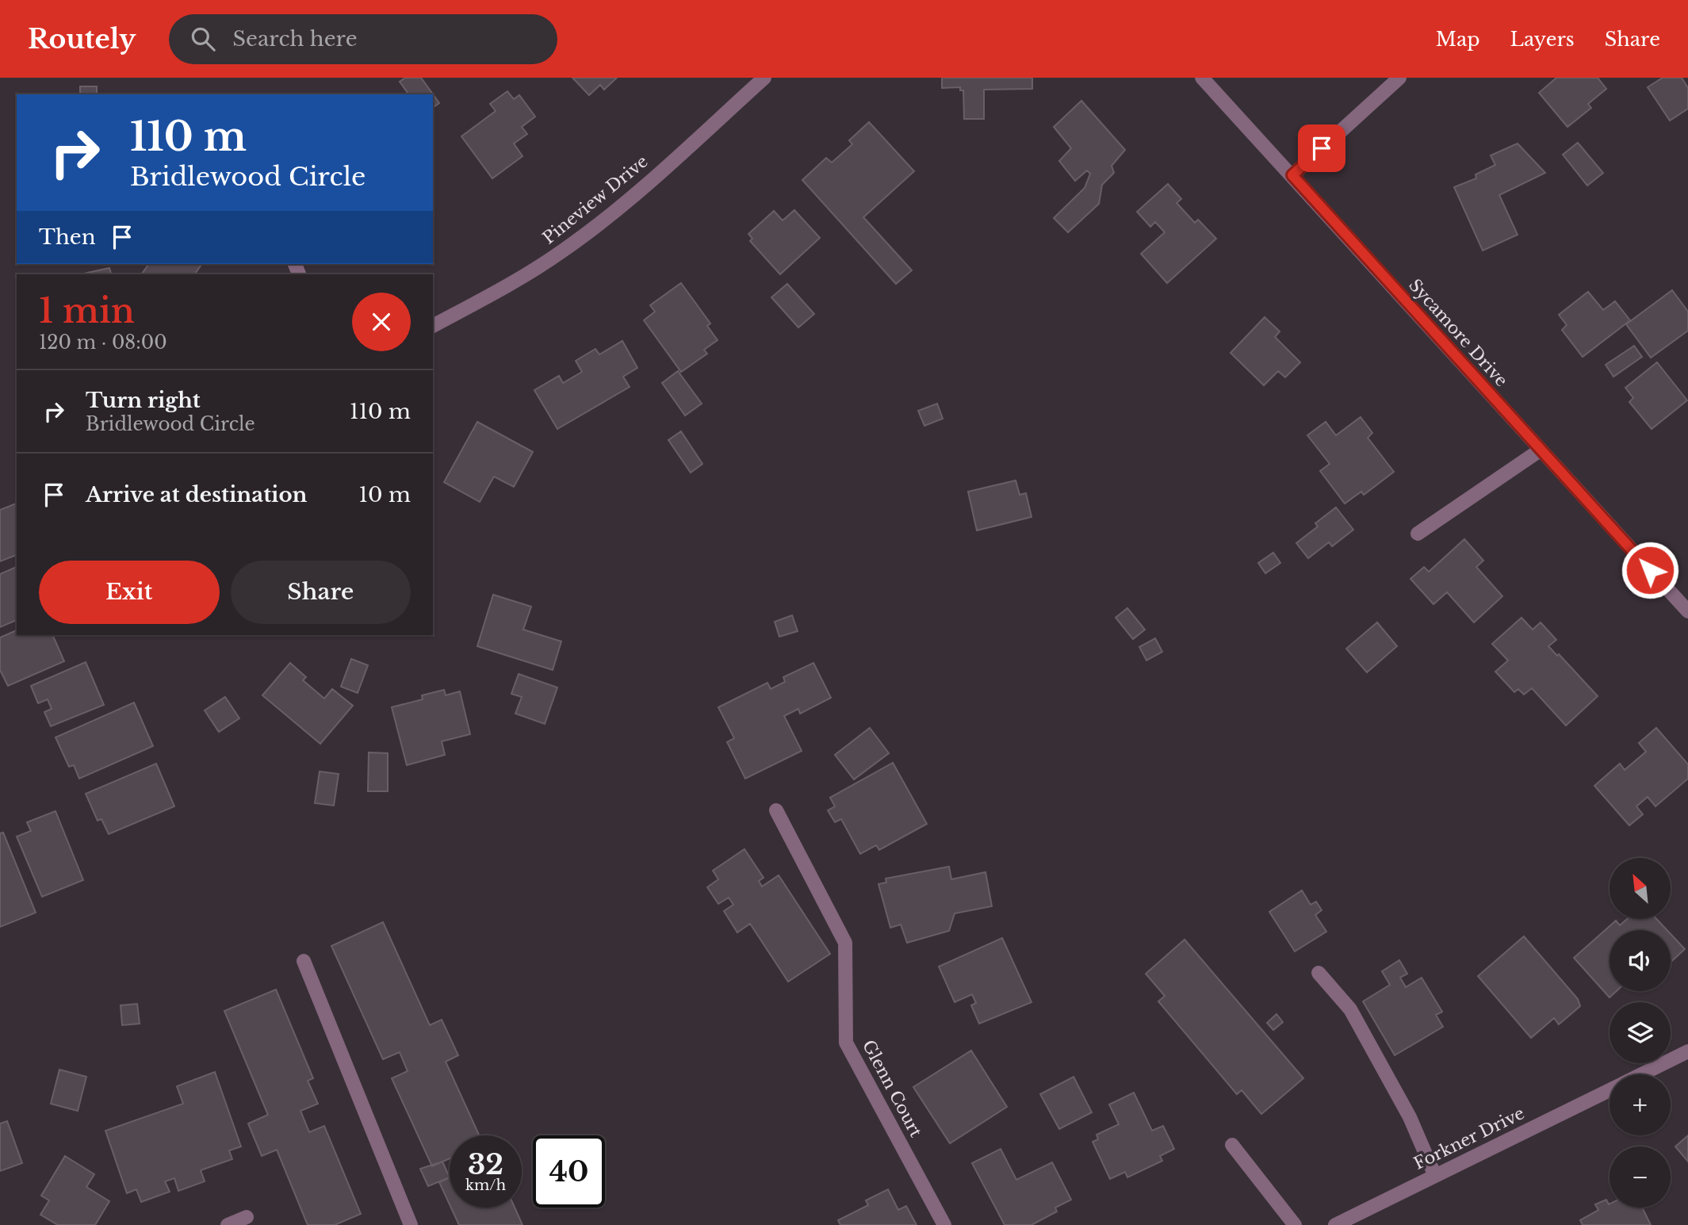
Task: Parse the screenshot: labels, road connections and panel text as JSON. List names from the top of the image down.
{
  "streets": {
    "street": [
      "Pineview Drive",
      "Sycamore Drive",
      "Glenn Court",
      "Forkner Drive"
    ]
  },
  "north": "top left",
  "page": {
    "header": "Routely",
    "search": "Search here",
    "nav": ["Map", "Layers", "Share"],
    "turn": ["110 m", "Bridlewood Circle"],
    "then": "Then",
    "heading": ["1 min", "120 m · 08:00"],
    "list": [
      {
        "name": "Turn right",
        "note": "Bridlewood Circle",
        "value": "110 m"
      },
      {
        "name": "Arrive at destination",
        "value": "10 m"
      }
    ],
    "buttons": ["Exit", "Share"],
    "map_buttons": ["+", "−"],
    "speed": "32 km/h",
    "limit": "40"
  }
}
